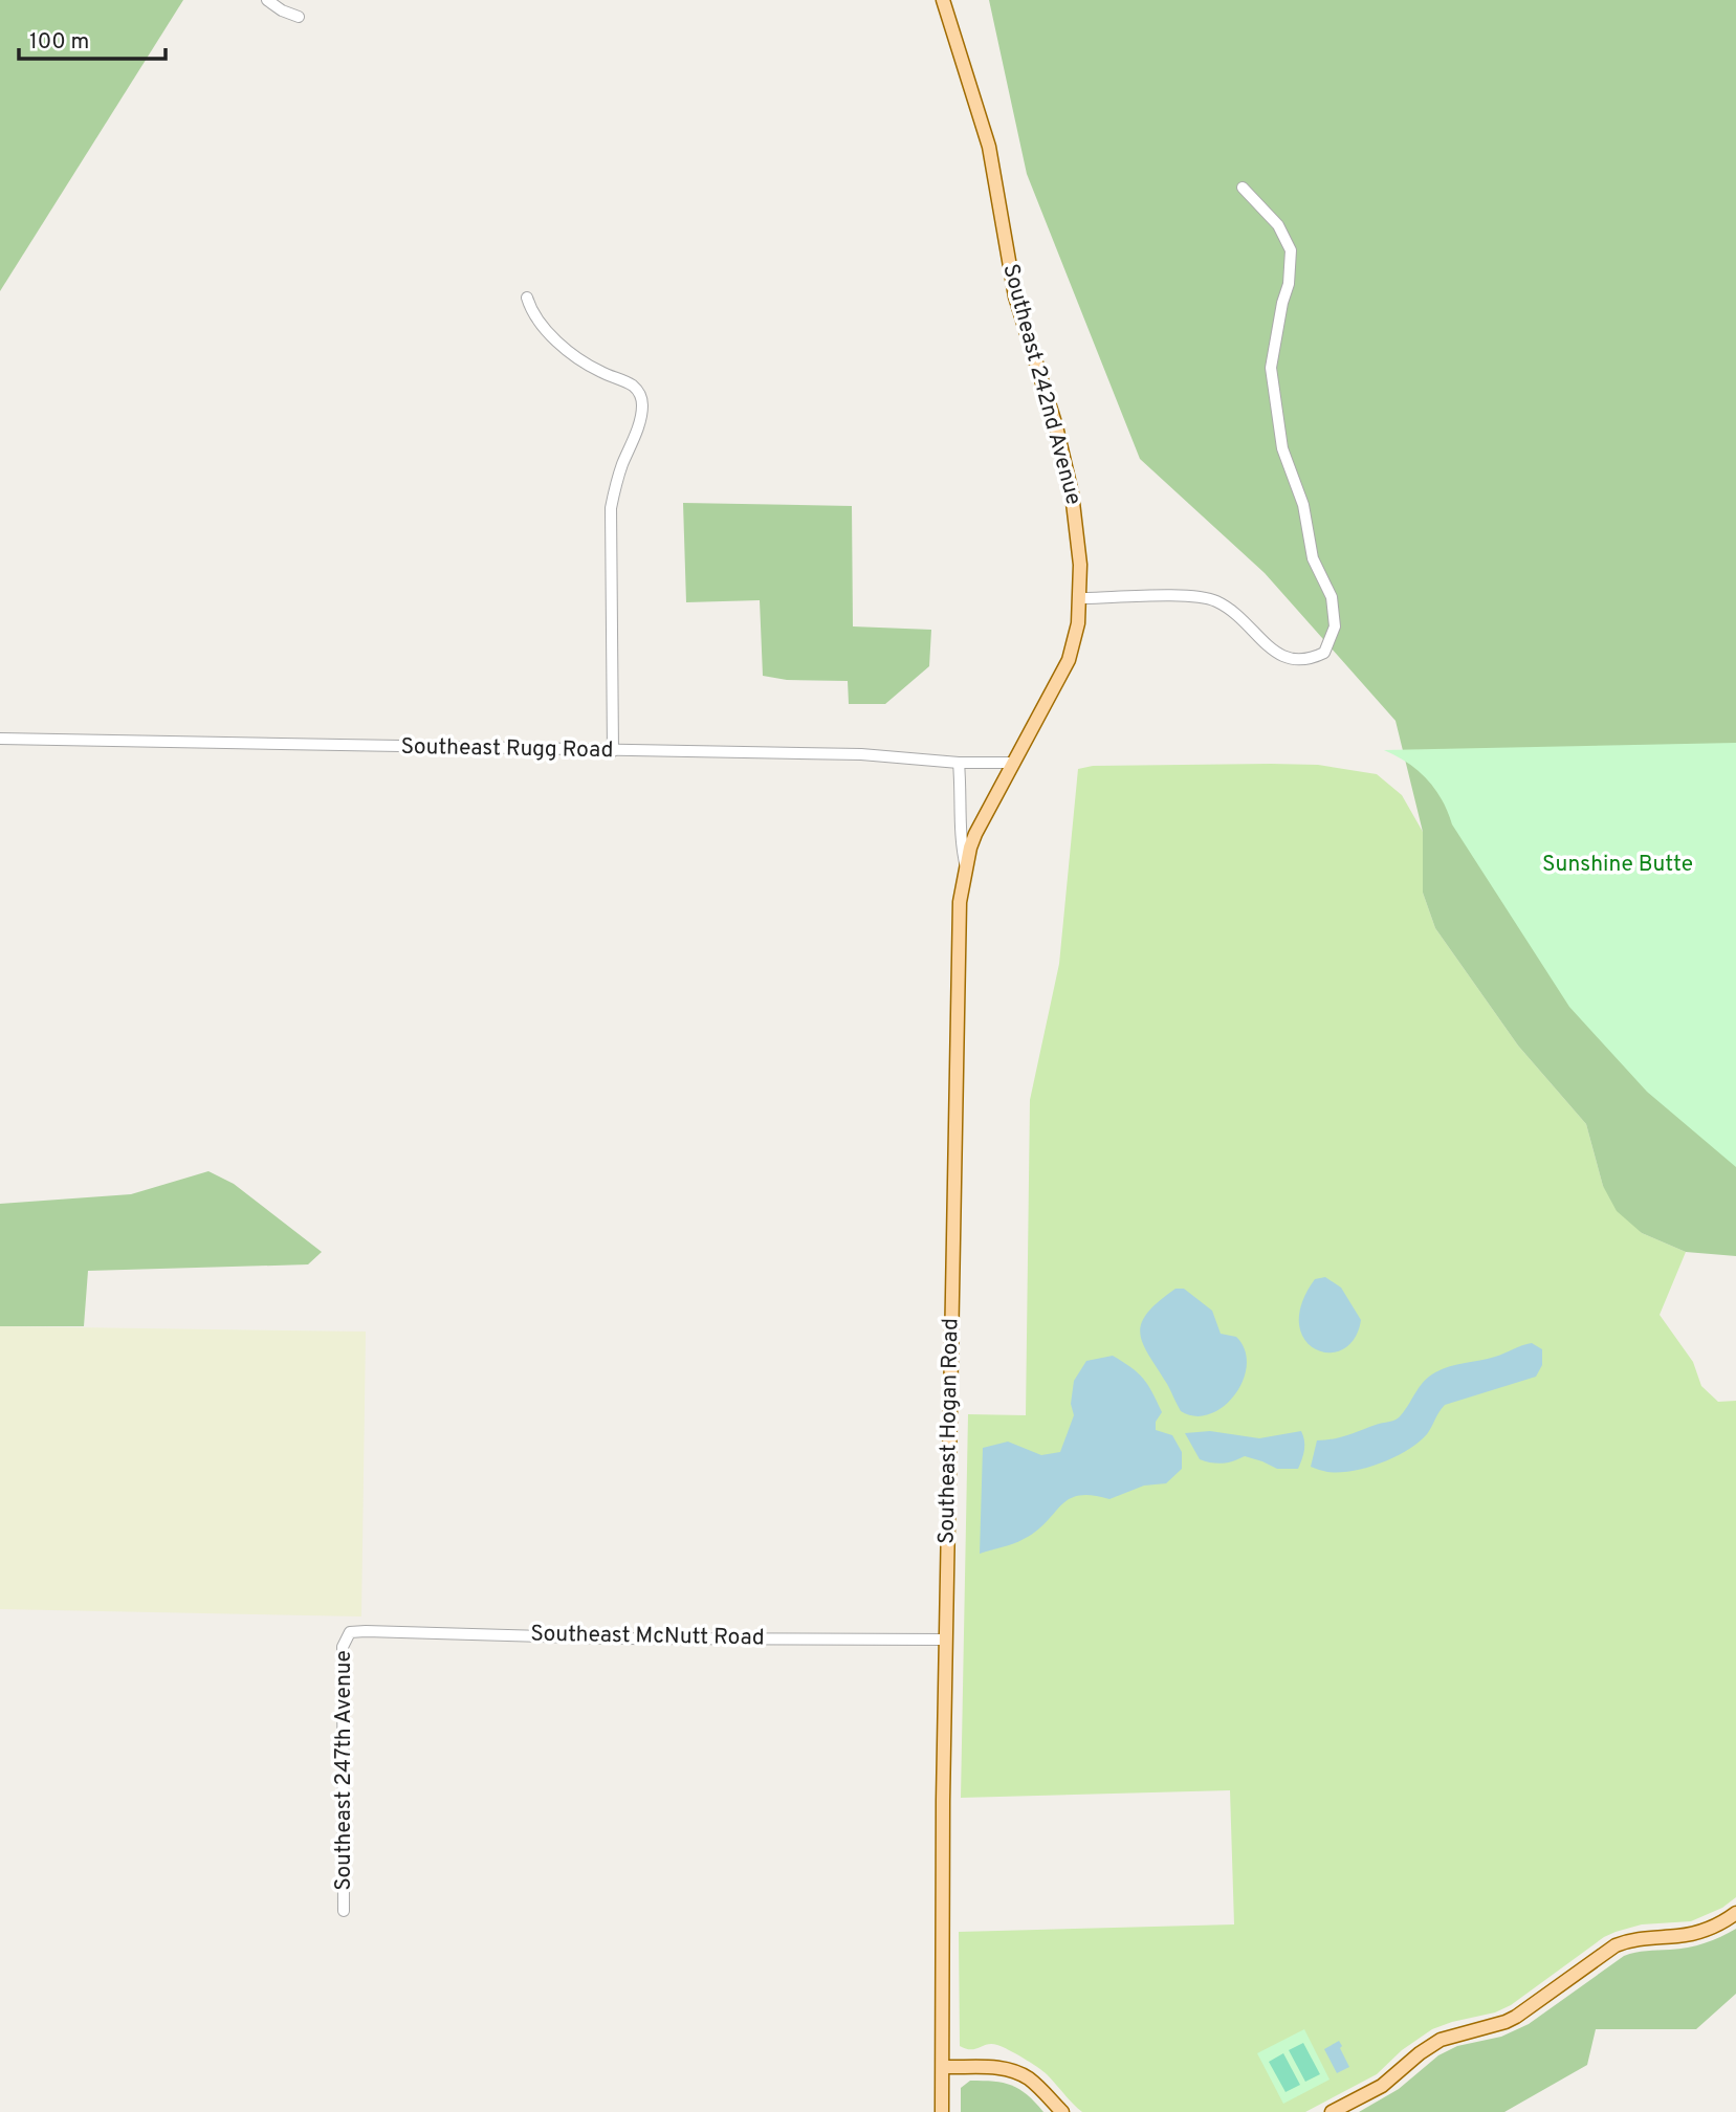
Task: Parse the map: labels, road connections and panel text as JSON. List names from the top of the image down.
{
  "streets": {
    "main road": ["Southeast 242nd Avenue", "Southeast Hogan Road"],
    "street": ["Southeast Rugg Road", "Southeast McNutt Road", "Southeast 247th Avenue"]
  },
  "crossings": [
    ["Southeast 242nd Avenue", "Southeast Rugg Road"],
    ["Southeast 242nd Avenue", "Southeast Hogan Road"],
    ["Southeast Rugg Road", "Southeast Hogan Road"],
    ["Southeast Hogan Road", "Southeast McNutt Road"],
    ["Southeast McNutt Road", "Southeast 247th Avenue"]
  ],
  "parks": ["Sunshine Butte"],
  "scale_bar": "100 m"
}
